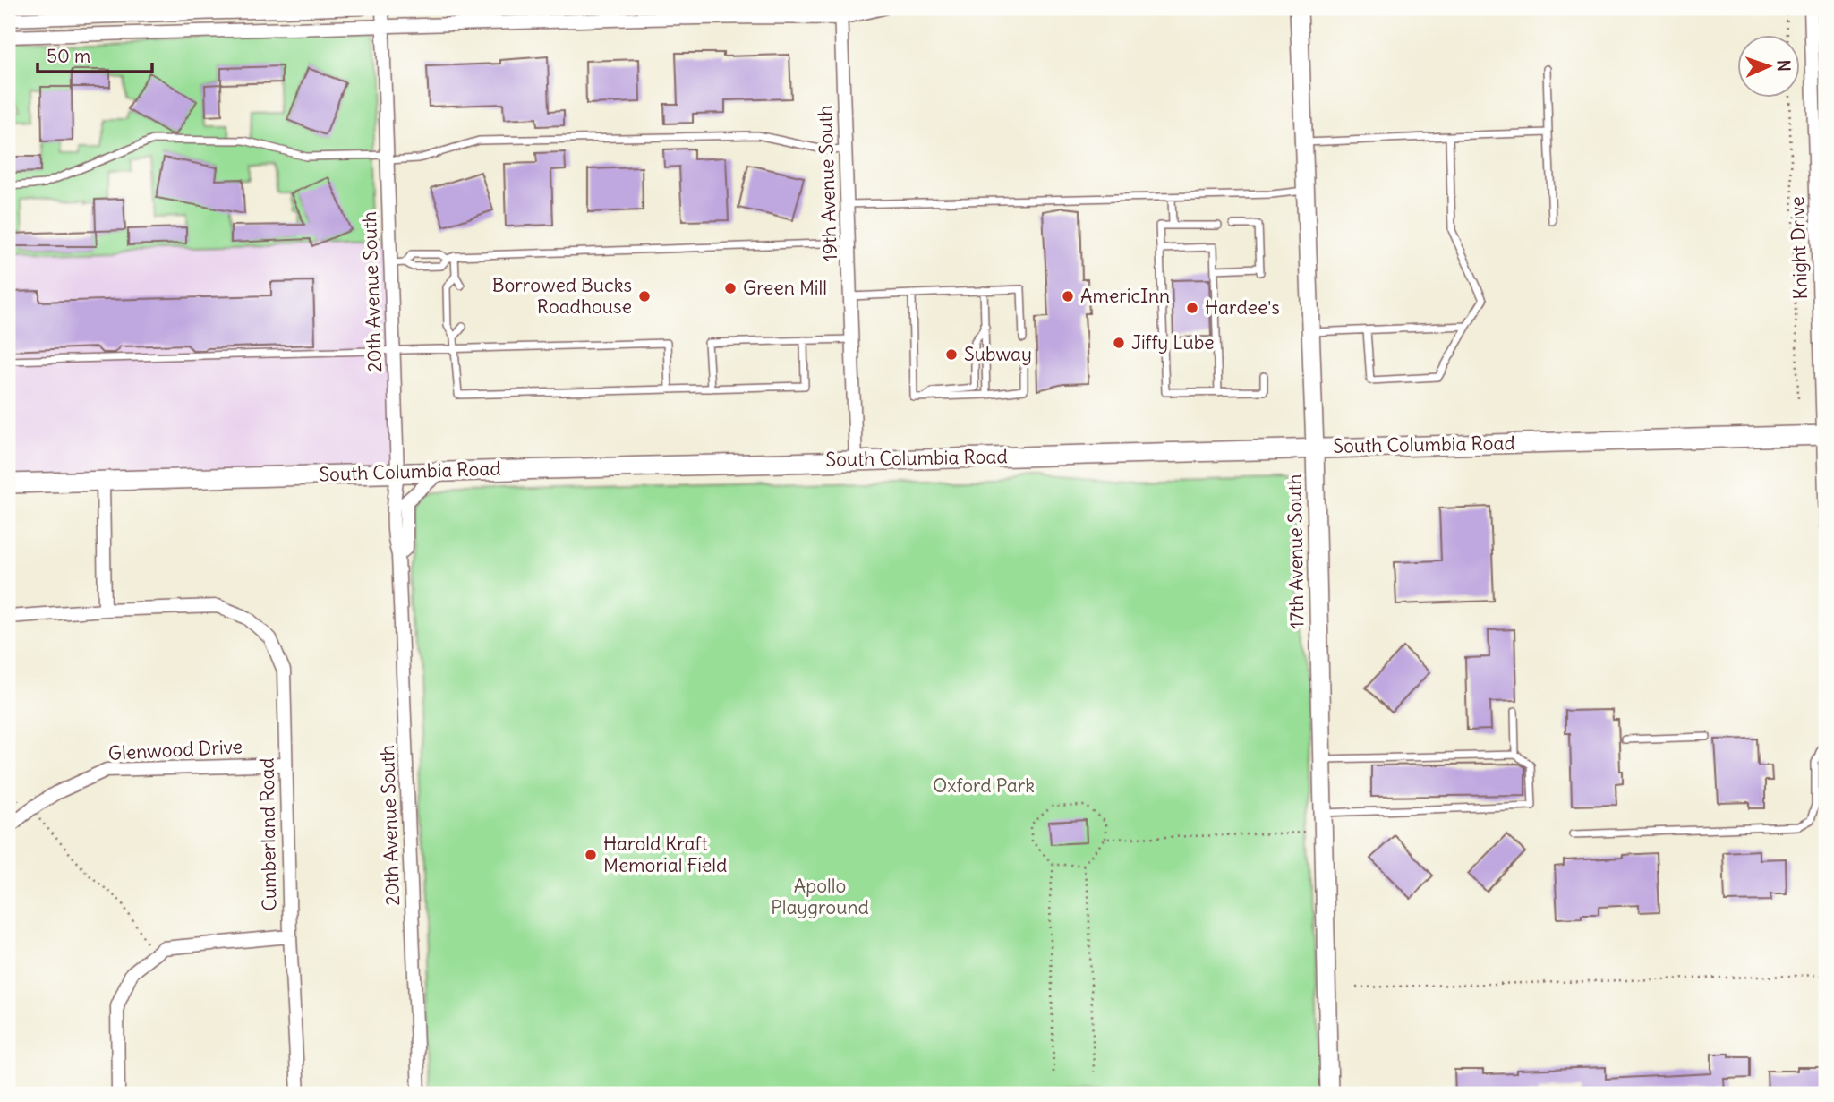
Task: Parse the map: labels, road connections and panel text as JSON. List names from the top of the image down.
{
  "streets": {
    "main road": ["South Columbia Road"],
    "street": [
      "19th Avenue South",
      "Knight Drive",
      "20th Avenue South",
      "17th Avenue South",
      "Glenwood Drive",
      "Cumberland Road"
    ]
  },
  "crossings": [
    ["19th Avenue South", "South Columbia Road"],
    ["Knight Drive", "South Columbia Road"],
    ["20th Avenue South", "South Columbia Road"],
    ["South Columbia Road", "17th Avenue South"],
    ["Glenwood Drive", "Cumberland Road"]
  ],
  "parks": ["Oxford Park", "Apollo Playground"],
  "places": [
    "Green Mill",
    "Borrowed Bucks Roadhouse",
    "AmericInn",
    "Hardee's",
    "Jiffy Lube",
    "Subway",
    "Harold Kraft Memorial Field"
  ],
  "scale_bar": "50 m",
  "north": "right"
}
